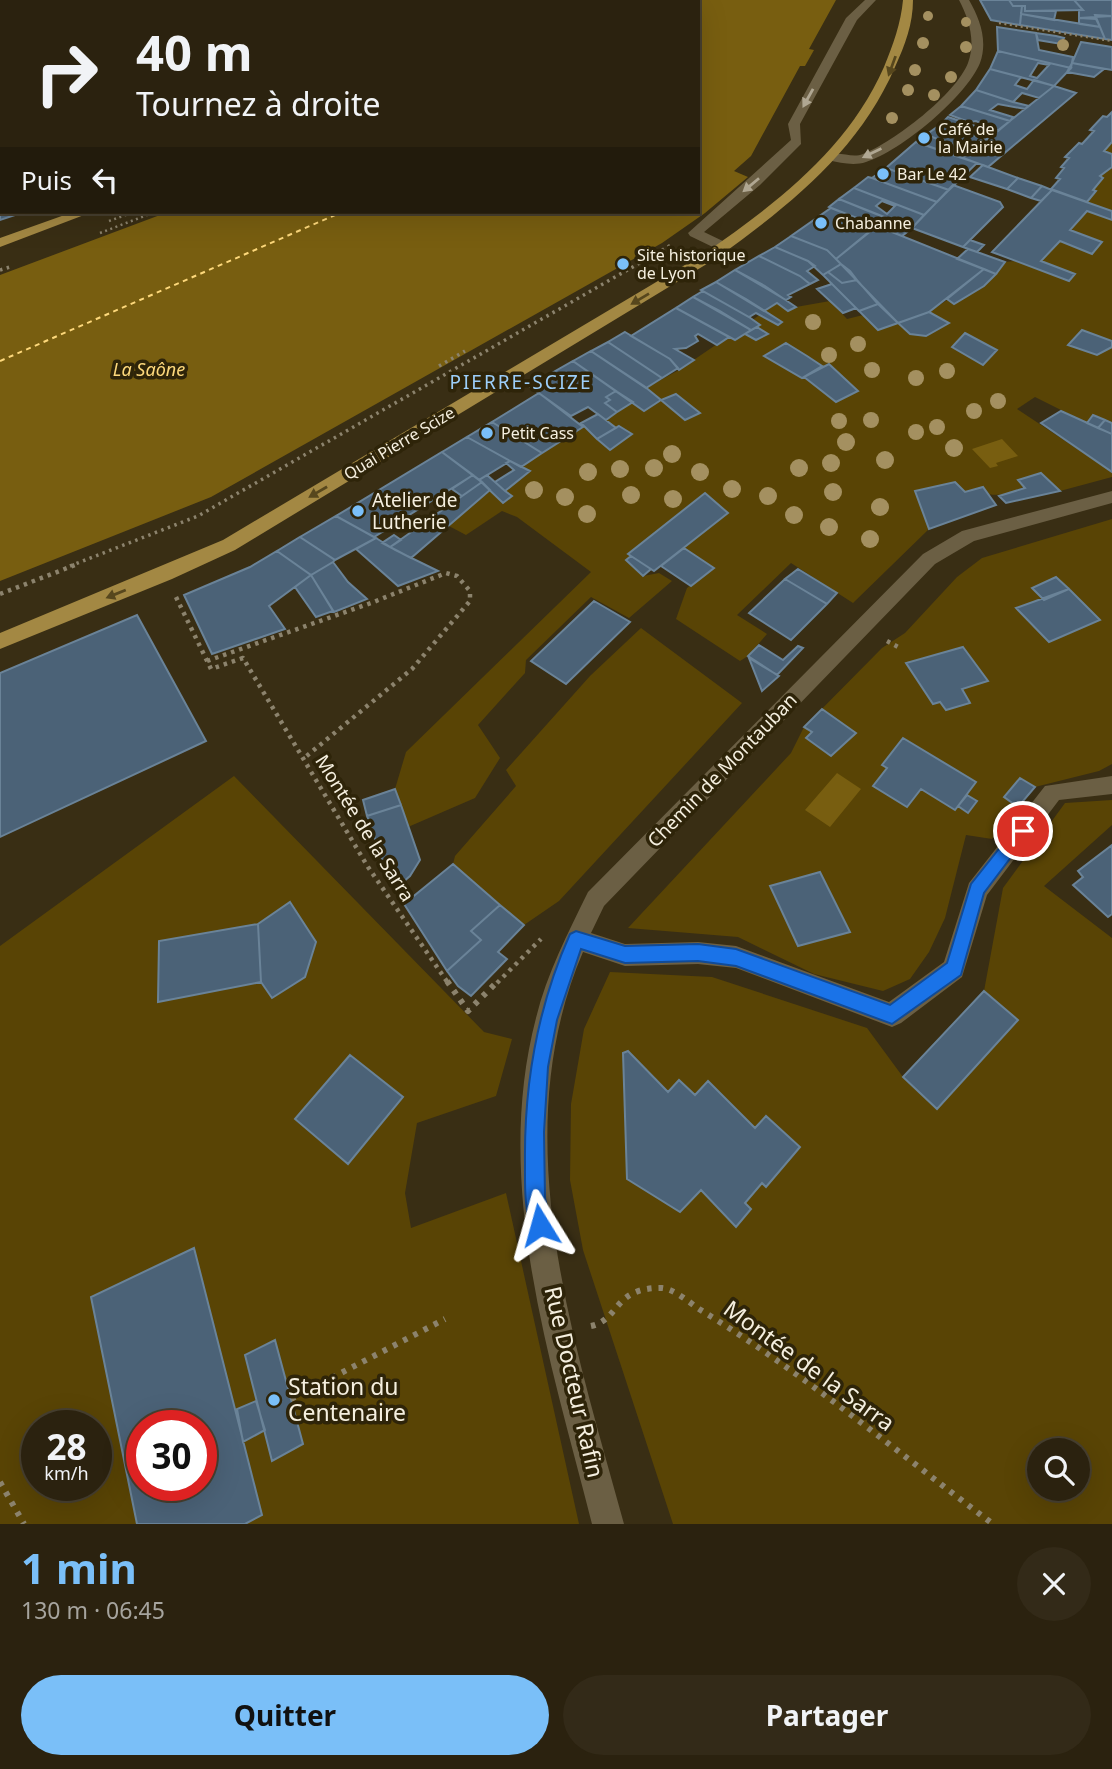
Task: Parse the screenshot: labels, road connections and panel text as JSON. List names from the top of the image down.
{
  "streets": {
    "main road": ["Quai Pierre Scize"],
    "street": ["Chemin de Montauban", "Rue Docteur Rafin"],
    "path": ["Montée de la Sarra"]
  },
  "crossings": [
    ["Chemin de Montauban", "Rue Docteur Rafin"]
  ],
  "one_way": ["Quai Pierre Scize"],
  "districts": ["PIERRE-SCIZE"],
  "water": ["La Saône"],
  "places": [
    "Café de la Mairie",
    "Bar Le 42",
    "Chabanne",
    "Site historique de Lyon",
    "Petit Cass",
    "Atelier de Lutherie",
    "Station du Centenaire"
  ],
  "page": {
    "turn": ["40 m", "Tournez à droite"],
    "then": "Puis",
    "speed": "28 km/h",
    "limit": "30",
    "heading": ["1 min", "130 m · 06:45"],
    "buttons": ["Quitter", "Partager"]
  }
}
